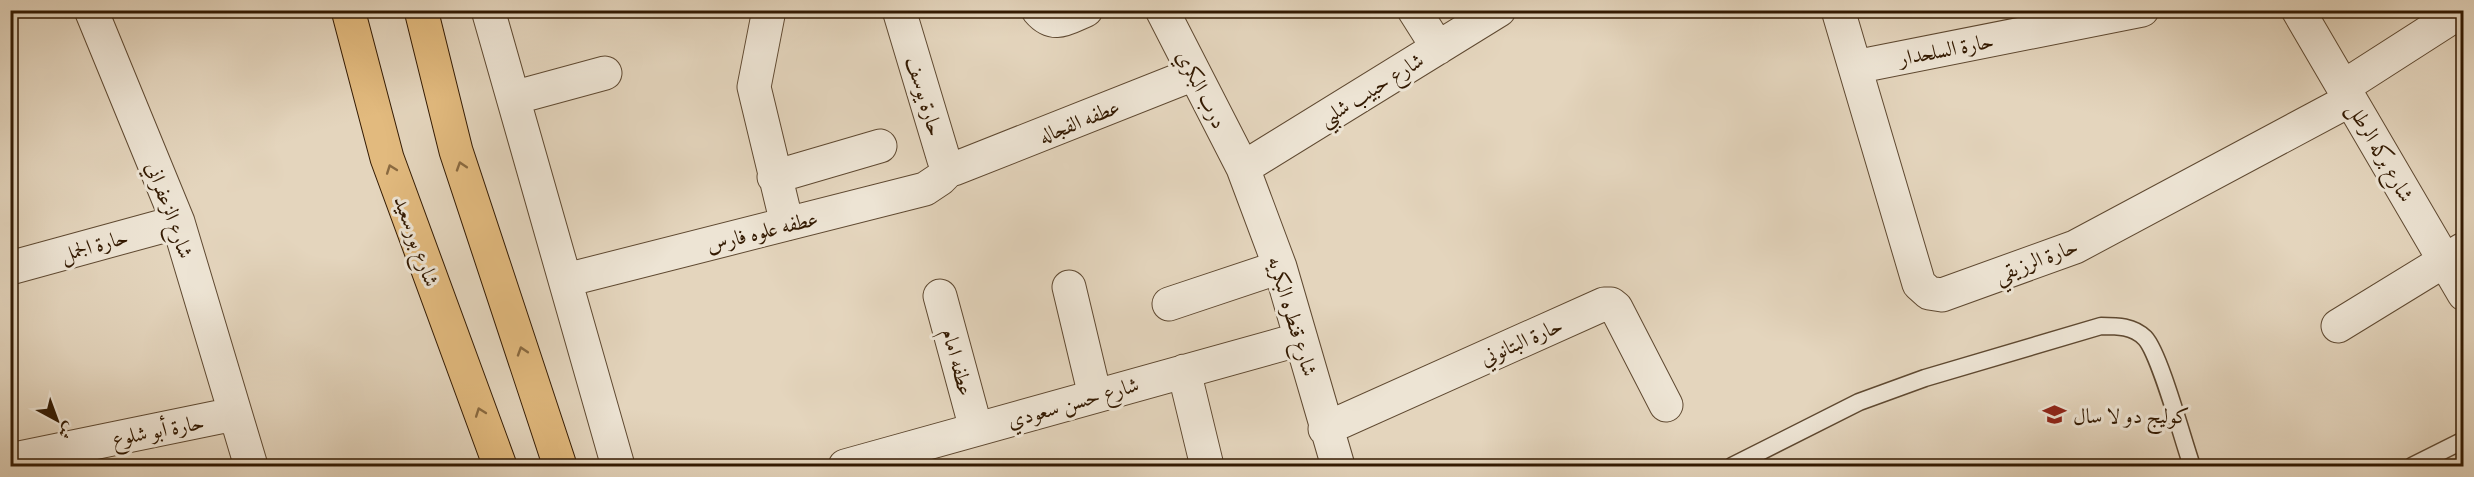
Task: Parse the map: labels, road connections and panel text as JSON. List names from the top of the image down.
{
  "streets": {
    "main road": ["شارع بورسعيد"],
    "street": [
      "حارة السلحدار",
      "درب البكري",
      "شارع حبيب شلبي",
      "حارة يوسف",
      "عطفه الفجاله",
      "شارع بركه الرطل",
      "شارع الزعفراني",
      "عطفه علوه فارس",
      "حارة الجمل",
      "حارة الرزيقي",
      "شارع قنطره البكريه",
      "حارة البتانوني",
      "عطفه امام",
      "شارع حسن سعودي",
      "حارة أبو شلوع"
    ]
  },
  "crossings": [
    ["حارة السلحدار", "حارة الرزيقي"],
    ["درب البكري", "شارع حبيب شلبي"],
    ["درب البكري", "عطفه الفجاله"],
    ["درب البكري", "شارع قنطره البكريه"],
    ["شارع حبيب شلبي", "شارع قنطره البكريه"],
    ["حارة يوسف", "عطفه الفجاله"],
    ["حارة يوسف", "عطفه علوه فارس"],
    ["عطفه الفجاله", "عطفه علوه فارس"],
    ["شارع بركه الرطل", "حارة الرزيقي"],
    ["شارع الزعفراني", "حارة الجمل"],
    ["شارع الزعفراني", "حارة أبو شلوع"],
    ["شارع قنطره البكريه", "حارة البتانوني"],
    ["شارع قنطره البكريه", "شارع حسن سعودي"],
    ["عطفه امام", "شارع حسن سعودي"]
  ],
  "places": {
    "school or university": ["كوليج دو لا سال"]
  },
  "north": "bottom right"
}
